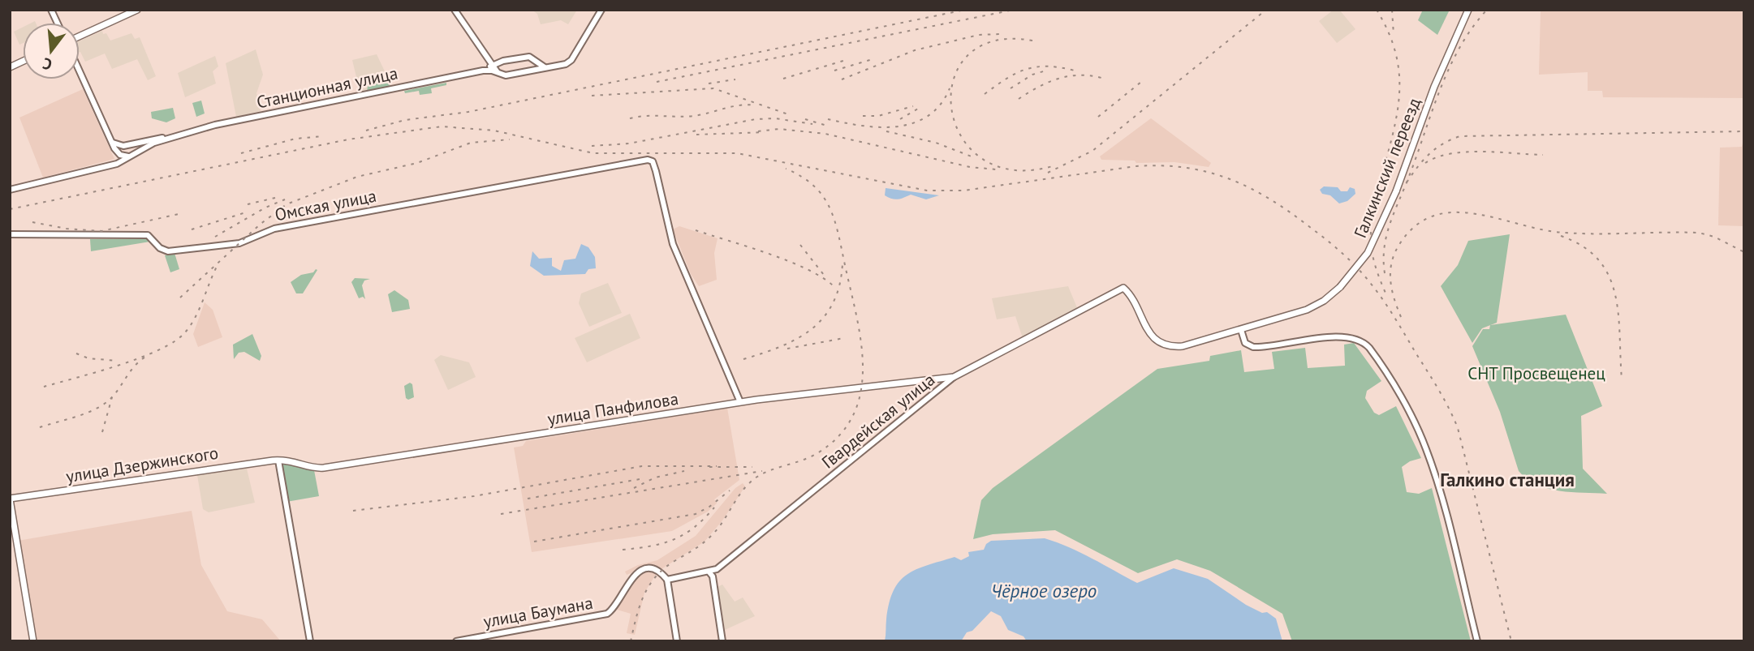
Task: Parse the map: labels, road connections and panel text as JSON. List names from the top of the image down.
{
  "streets": {
    "main road": [
      "Станционная улица",
      "Галкинский переезд",
      "Омская улица",
      "улица Панфилова",
      "Гвардейская улица",
      "улица Дзержинского",
      "улица Баумана"
    ]
  },
  "crossings": [
    ["Галкинский переезд", "Гвардейская улица"],
    ["Омская улица", "улица Панфилова"],
    ["улица Панфилова", "Гвардейская улица"],
    ["улица Панфилова", "улица Дзержинского"],
    ["Гвардейская улица", "улица Баумана"]
  ],
  "districts": ["Галкино станция"],
  "water": ["Чёрное озеро"],
  "parks": ["СНТ Просвещенец"],
  "north": "bottom"
}
